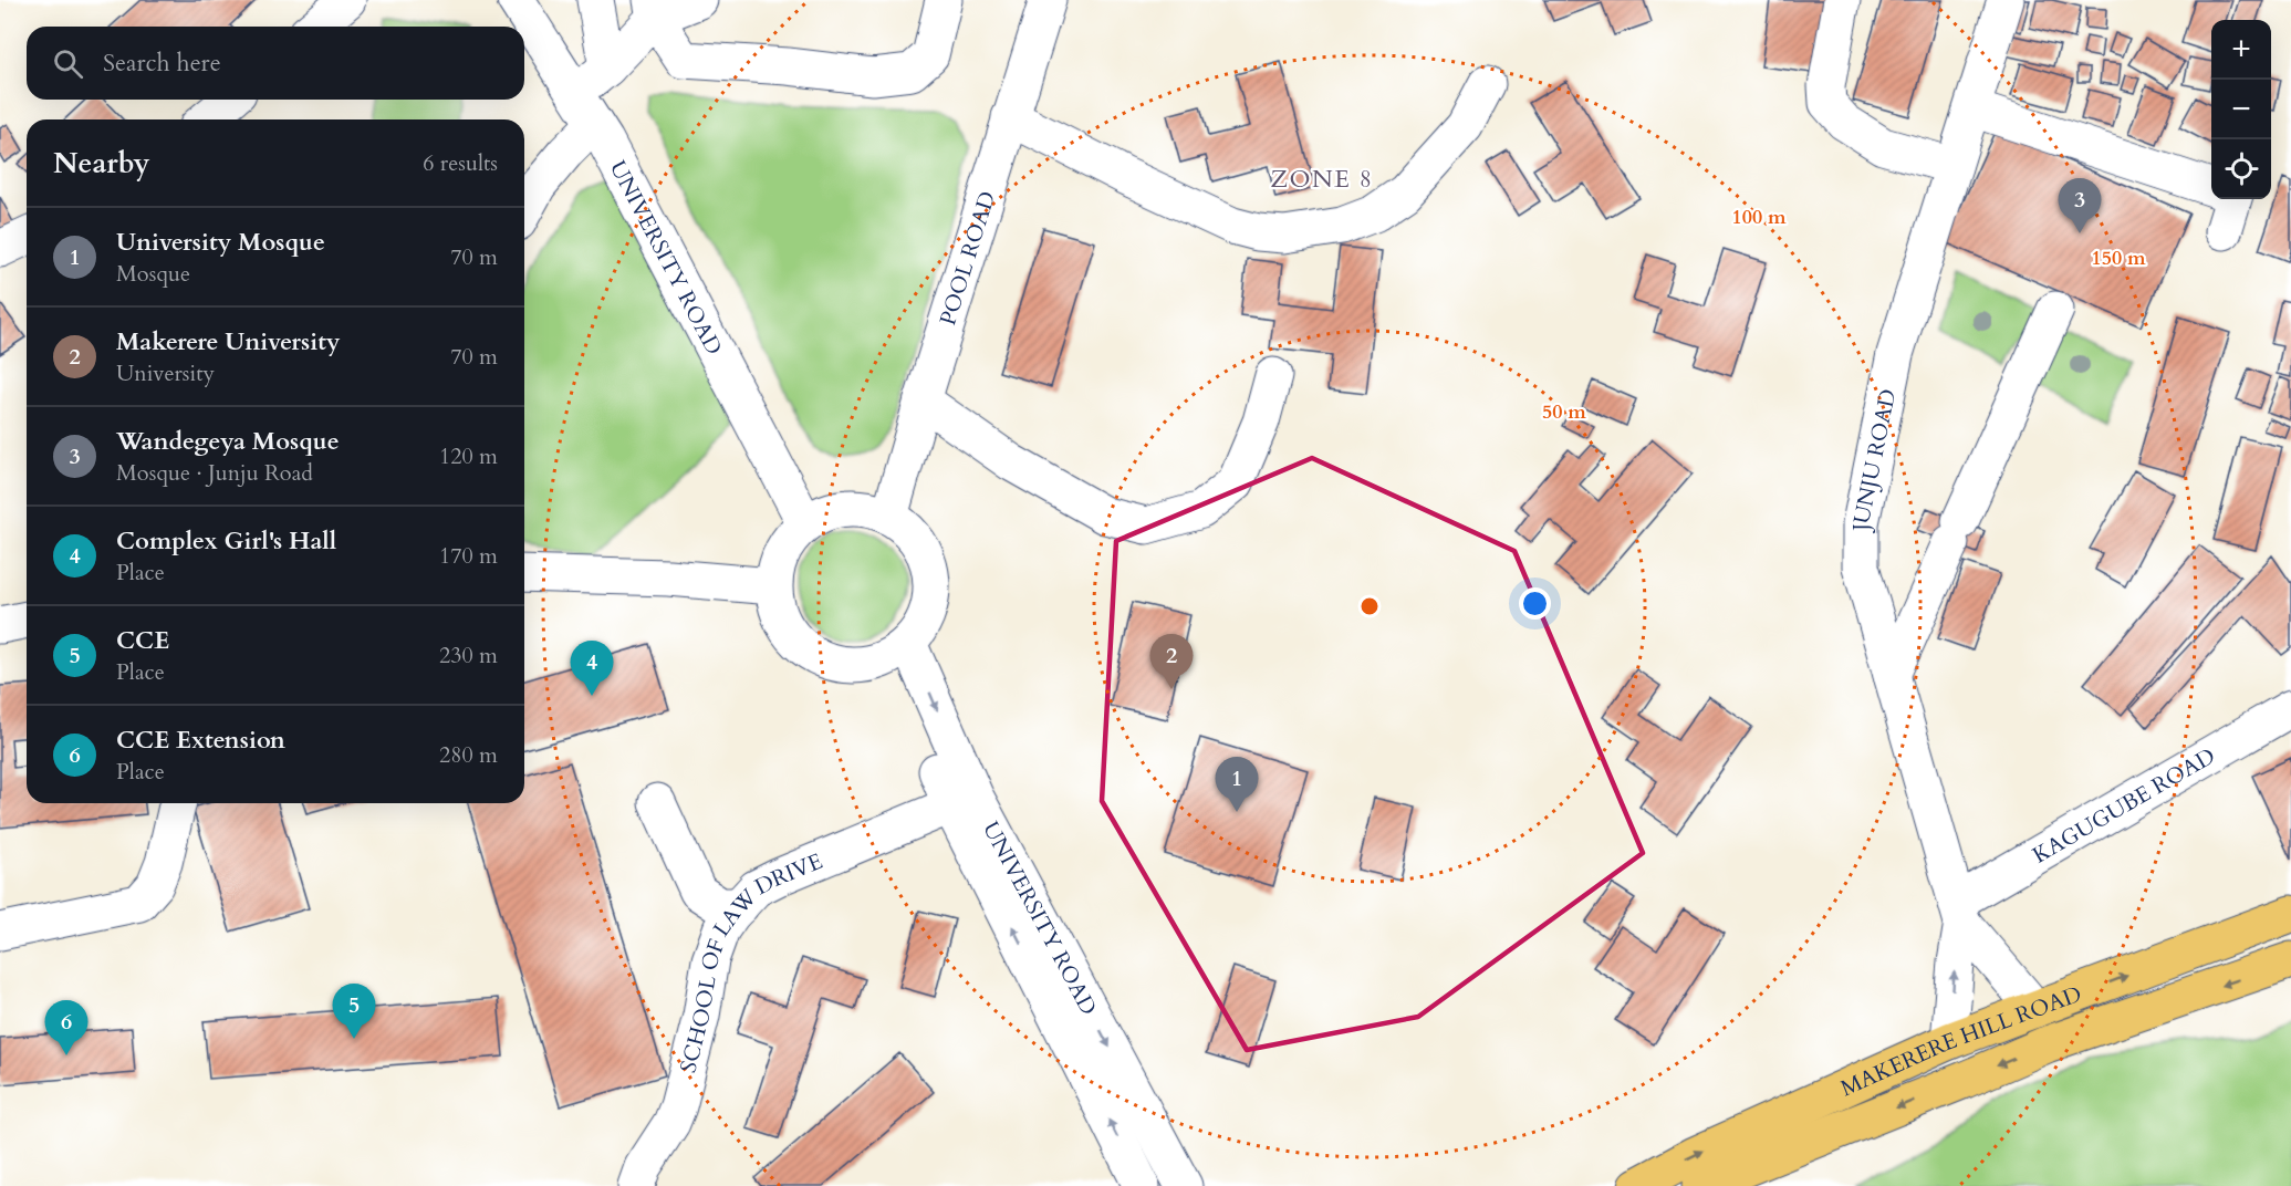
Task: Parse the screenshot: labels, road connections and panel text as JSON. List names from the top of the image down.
{
  "streets": {
    "main road": ["MAKERERE HILL ROAD"],
    "street": [
      "UNIVERSITY ROAD",
      "POOL ROAD",
      "JUNJU ROAD",
      "KAGUGUBE ROAD",
      "SCHOOL OF LAW DRIVE"
    ]
  },
  "crossings": [
    ["UNIVERSITY ROAD", "POOL ROAD"],
    ["UNIVERSITY ROAD", "SCHOOL OF LAW DRIVE"],
    ["JUNJU ROAD", "KAGUGUBE ROAD"],
    ["JUNJU ROAD", "MAKERERE HILL ROAD"]
  ],
  "districts": ["ZONE 8"],
  "page": {
    "map_buttons": ["+", "−"],
    "search": "Search here",
    "heading": ["Nearby", "6 results"],
    "pins": [
      "3",
      "2",
      "4",
      "1",
      "5",
      "6"
    ],
    "list": [
      {
        "mark": "1",
        "name": "University Mosque",
        "note": "Mosque",
        "value": "70 m"
      },
      {
        "mark": "2",
        "name": "Makerere University",
        "note": "University",
        "value": "70 m"
      },
      {
        "mark": "3",
        "name": "Wandegeya Mosque",
        "note": "Mosque · Junju Road",
        "value": "120 m"
      },
      {
        "mark": "4",
        "name": "Complex Girl's Hall",
        "note": "Place",
        "value": "170 m"
      },
      {
        "mark": "5",
        "name": "CCE",
        "note": "Place",
        "value": "230 m"
      },
      {
        "mark": "6",
        "name": "CCE Extension",
        "note": "Place",
        "value": "280 m"
      }
    ]
  },
  "rings": ["100 m", "150 m", "50 m"]
}
